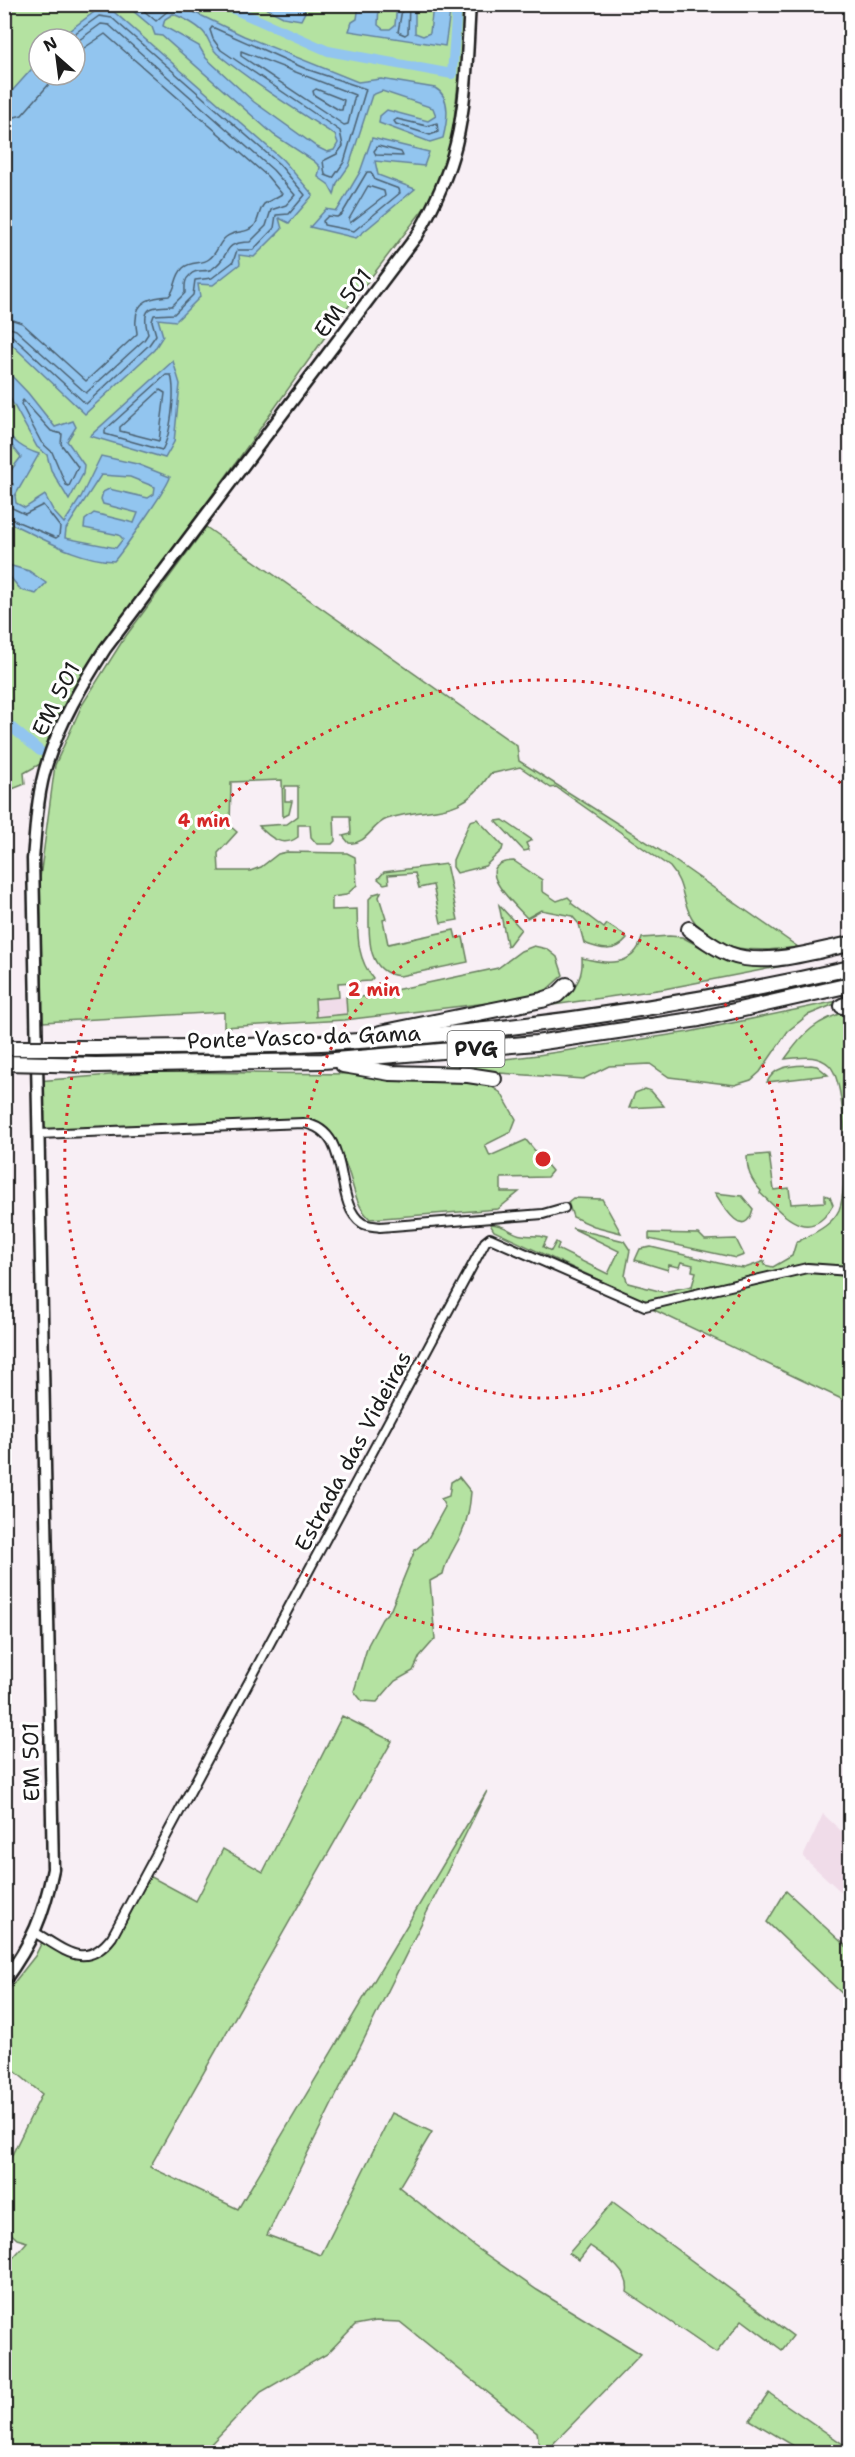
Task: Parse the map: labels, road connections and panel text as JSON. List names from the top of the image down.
{
  "streets": {
    "highway": ["Ponte Vasco da Gama", "PVG"],
    "main road": ["EM 501"],
    "street": ["Estrada das Videiras"]
  },
  "crossings": [
    ["EM 501", "Estrada das Videiras"]
  ],
  "north": "top left",
  "rings": ["4 min", "2 min"]
}
